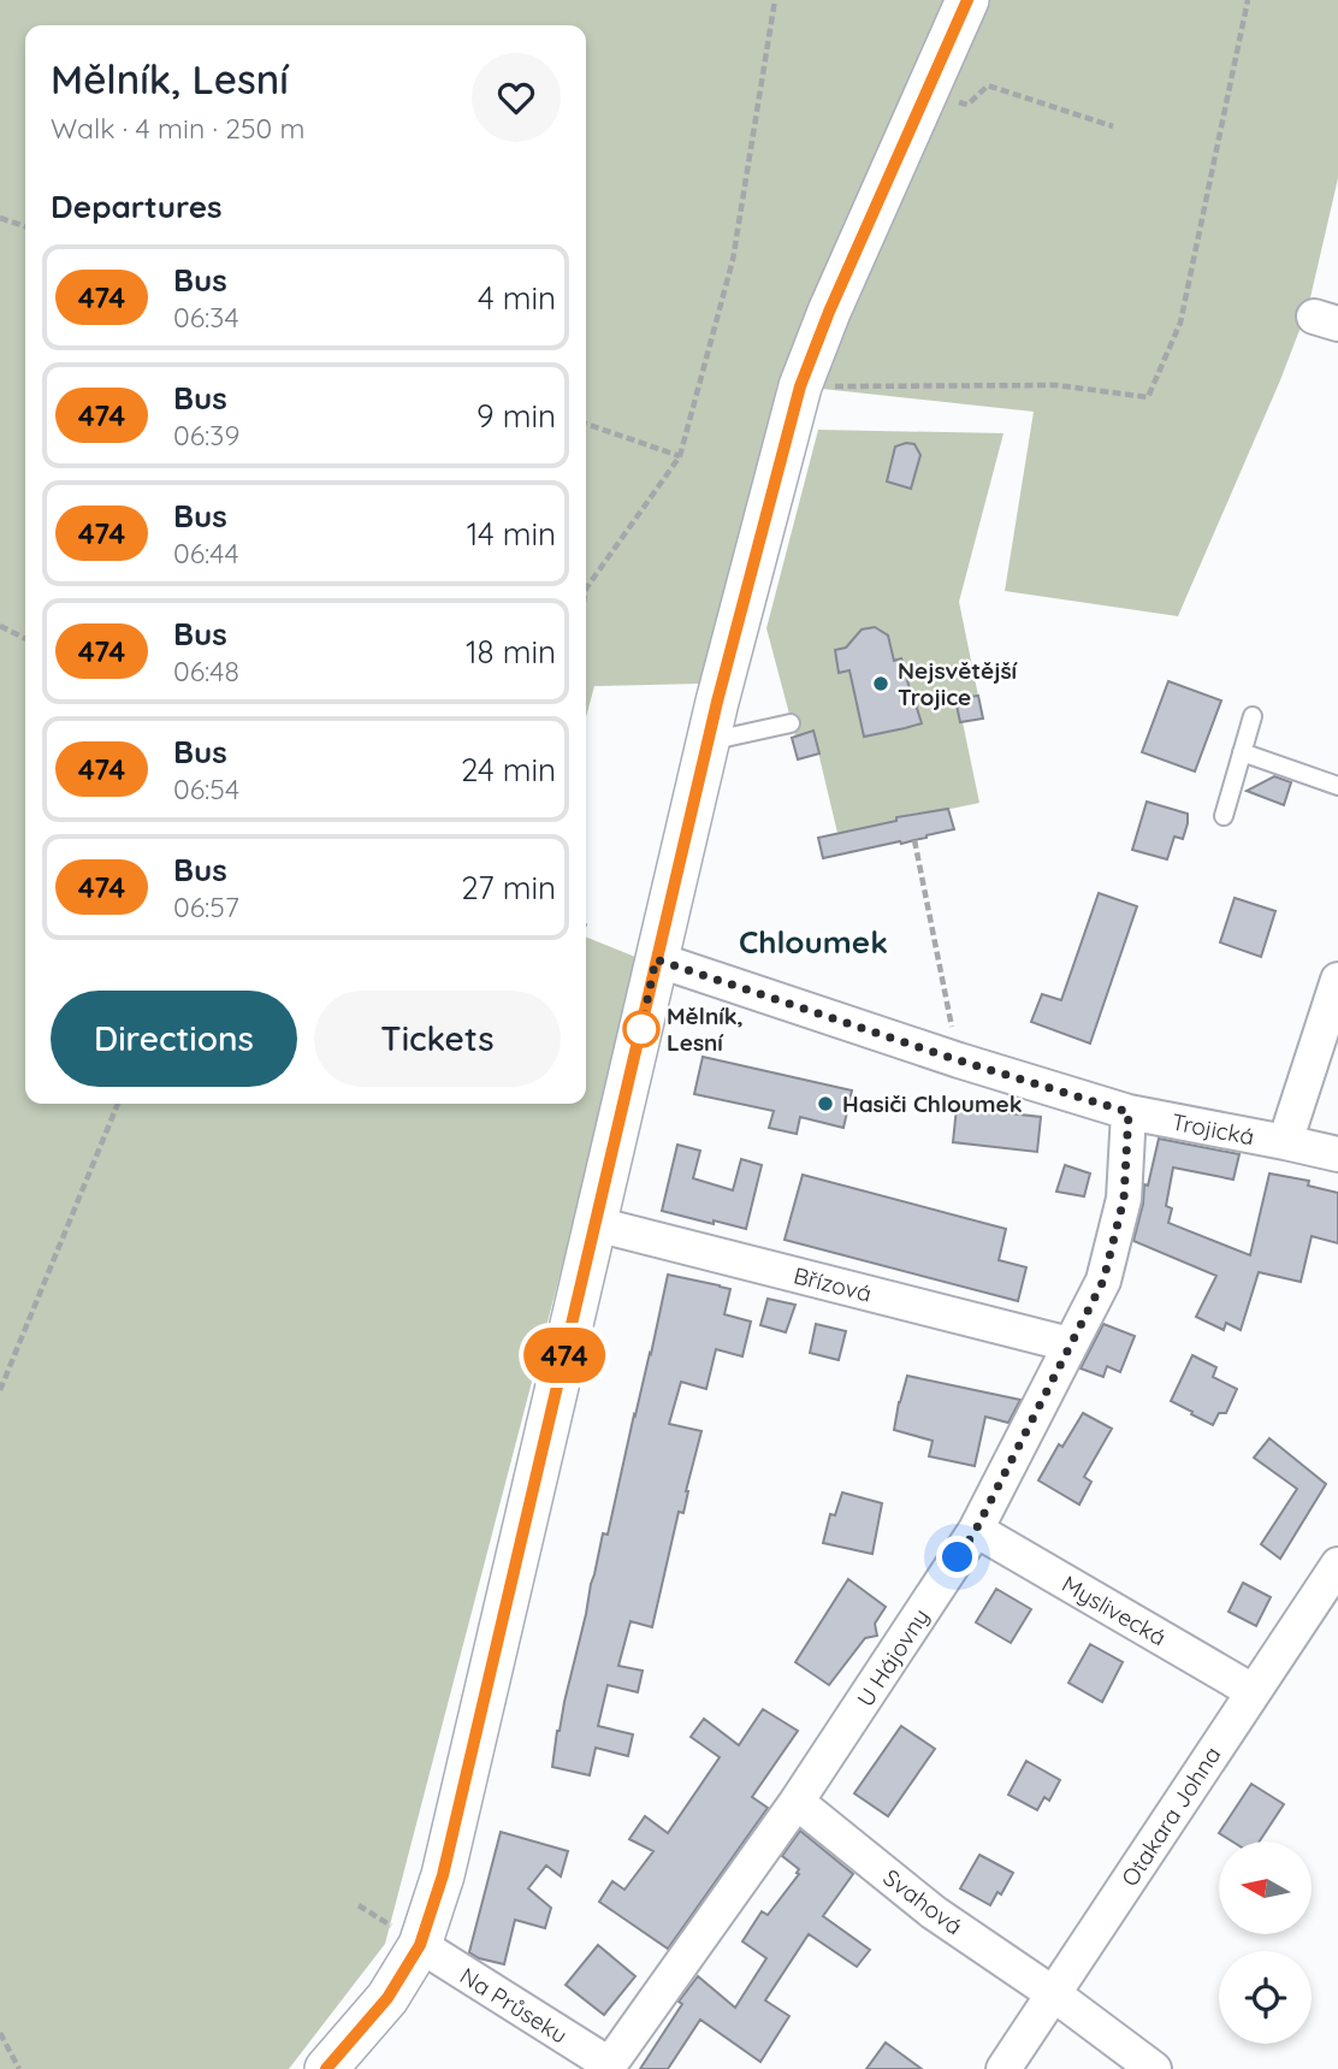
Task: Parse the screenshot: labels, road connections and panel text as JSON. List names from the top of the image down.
{
  "streets": {
    "street": [
      "Trojická",
      "Břízová",
      "Myslivecká",
      "U Hájovny",
      "Otakara Johna",
      "Svahová",
      "Na Průseku"
    ]
  },
  "crossings": [
    ["Trojická", "U Hájovny"],
    ["Břízová", "U Hájovny"],
    ["Myslivecká", "U Hájovny"],
    ["Myslivecká", "Otakara Johna"],
    ["U Hájovny", "Svahová"],
    ["U Hájovny", "Na Průseku"],
    ["Otakara Johna", "Svahová"]
  ],
  "districts": ["Chloumek"],
  "places": ["Nejsvětější Trojice", "Mělník, Lesní", "Hasiči Chloumek"],
  "lines": ["bus line 474"],
  "north": "left",
  "page": {
    "on_map": "474",
    "heading": [
      ["Mělník, Lesní", "Walk · 4 min · 250 m"],
      "Departures"
    ],
    "list": [
      {
        "mark": "474",
        "name": "Bus",
        "note": "06:34",
        "value": "4 min"
      },
      {
        "mark": "474",
        "name": "Bus",
        "note": "06:39",
        "value": "9 min"
      },
      {
        "mark": "474",
        "name": "Bus",
        "note": "06:44",
        "value": "14 min"
      },
      {
        "mark": "474",
        "name": "Bus",
        "note": "06:48",
        "value": "18 min"
      },
      {
        "mark": "474",
        "name": "Bus",
        "note": "06:54",
        "value": "24 min"
      },
      {
        "mark": "474",
        "name": "Bus",
        "note": "06:57",
        "value": "27 min"
      }
    ],
    "buttons": ["Directions", "Tickets"]
  }
}
